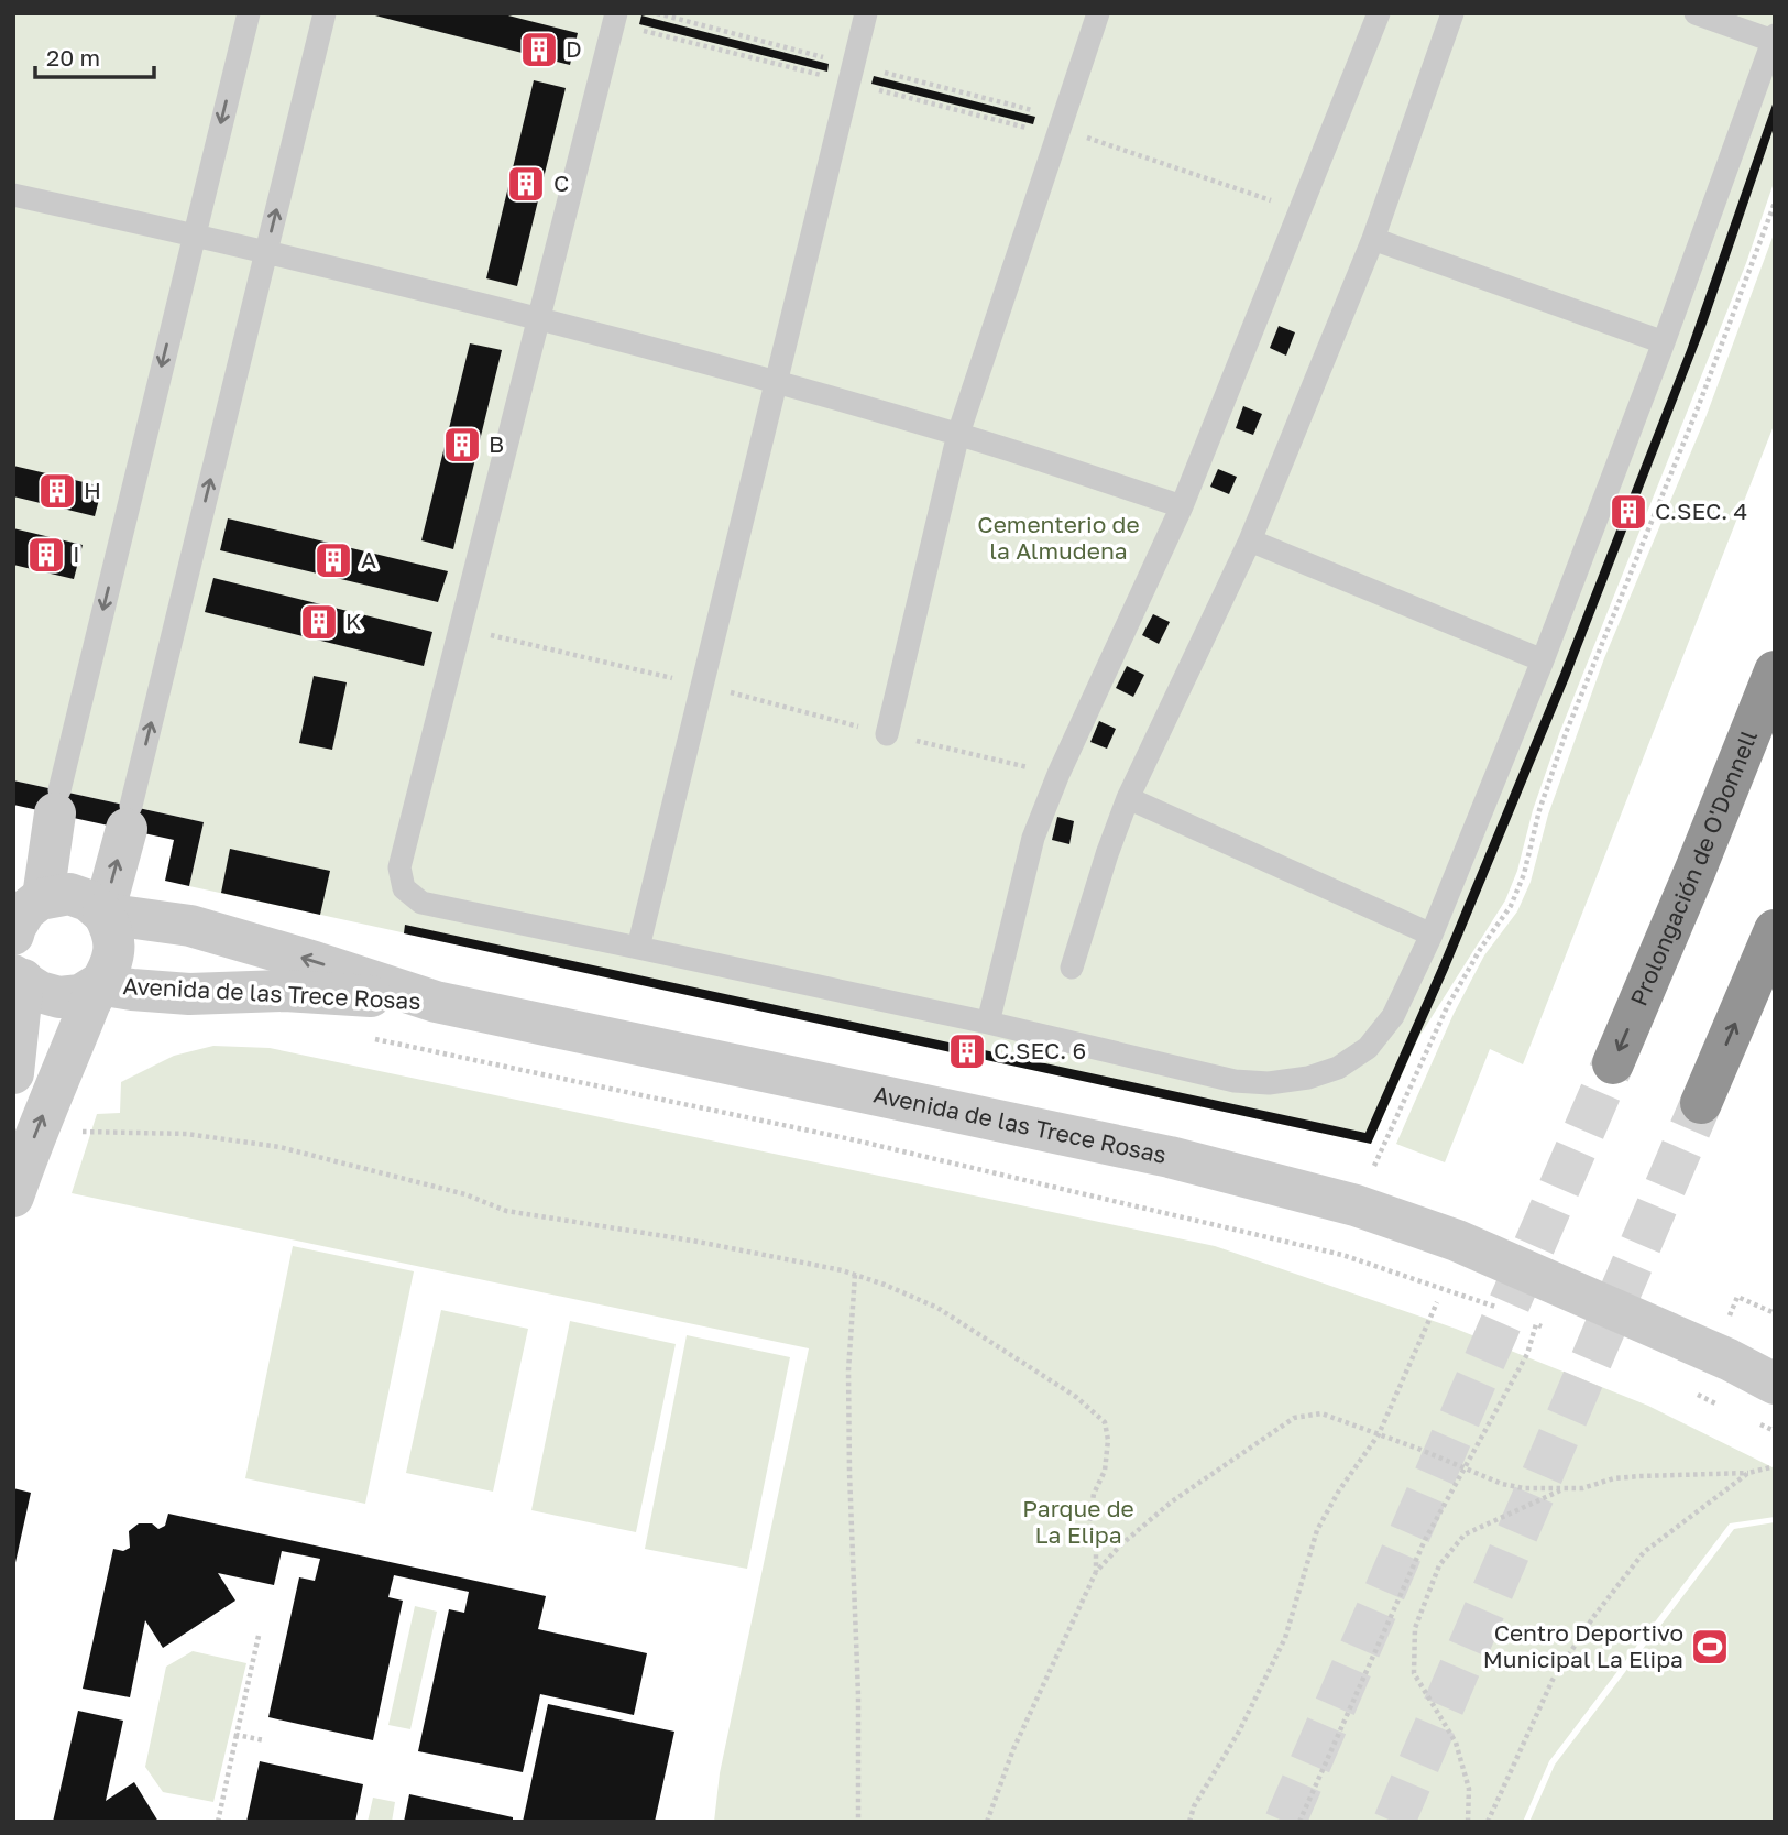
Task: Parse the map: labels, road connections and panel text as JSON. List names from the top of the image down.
{
  "streets": {
    "highway": ["Prolongación de O'Donnell"],
    "street": ["Avenida de las Trece Rosas"]
  },
  "parks": ["Cementerio de la Almudena", "Parque de La Elipa"],
  "places": {
    "building": [
      "D",
      "C",
      "B",
      "H",
      "C.SEC. 4",
      "I",
      "A",
      "K",
      "C.SEC. 6"
    ],
    "sports": ["Centro Deportivo Municipal La Elipa"]
  },
  "scale_bar": "20 m"
}
